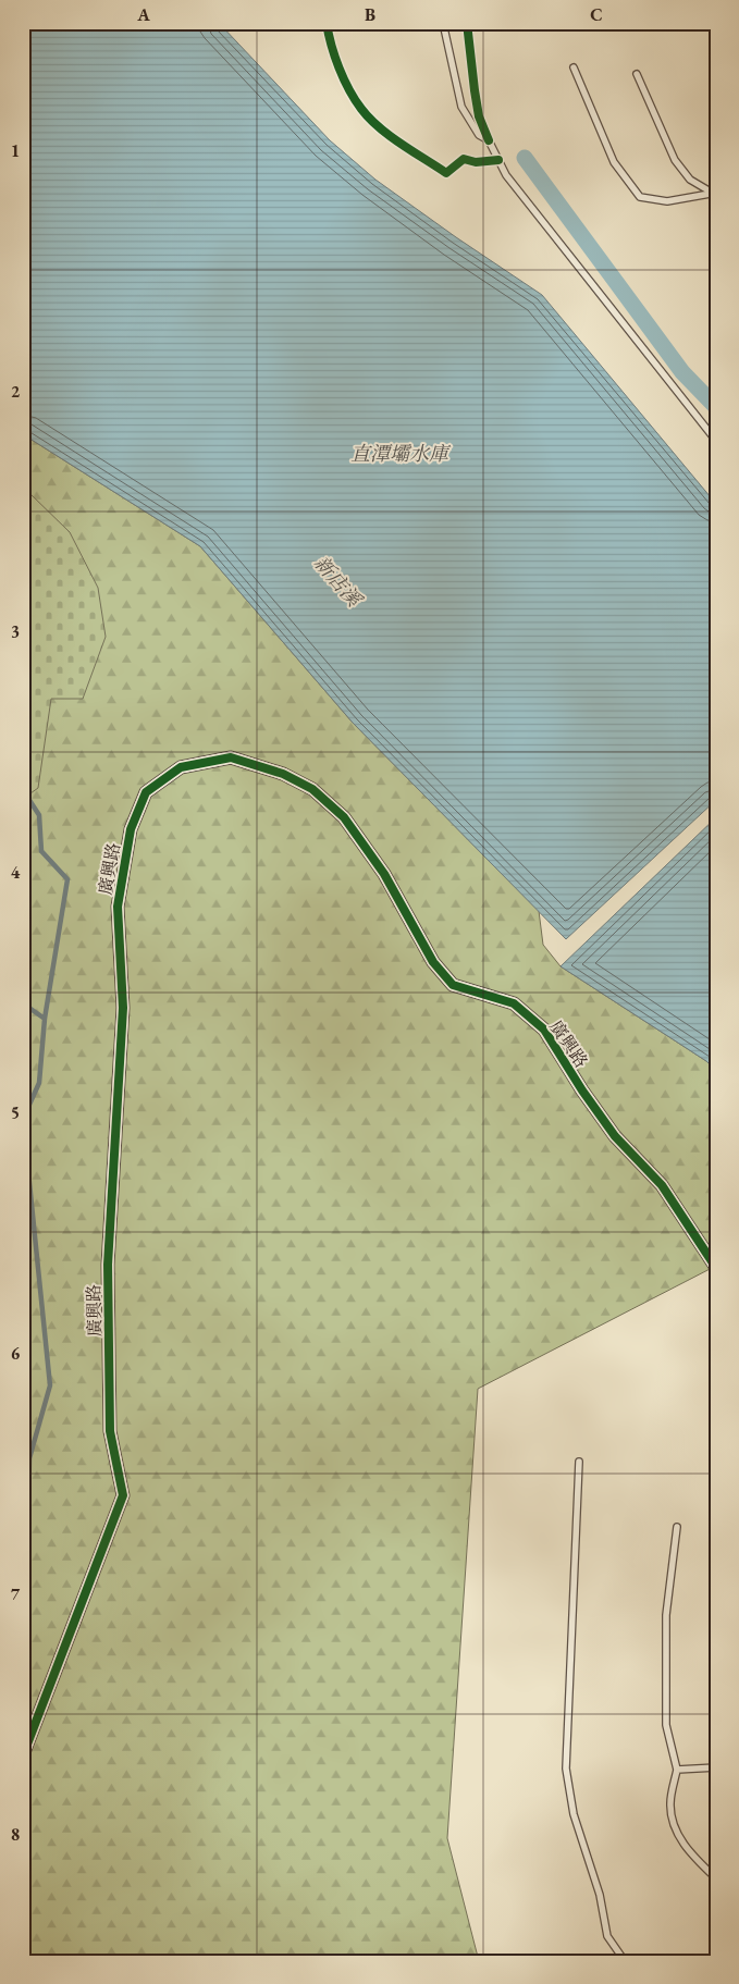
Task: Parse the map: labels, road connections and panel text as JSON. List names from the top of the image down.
{
  "streets": {
    "street": ["廣興路"]
  },
  "water": ["直潭壩水庫", "新店溪"],
  "grid": {
    "columns": ["A", "B", "C"],
    "rows": [
      "1",
      "2",
      "3",
      "4",
      "5",
      "6",
      "7",
      "8"
    ]
  }
}
